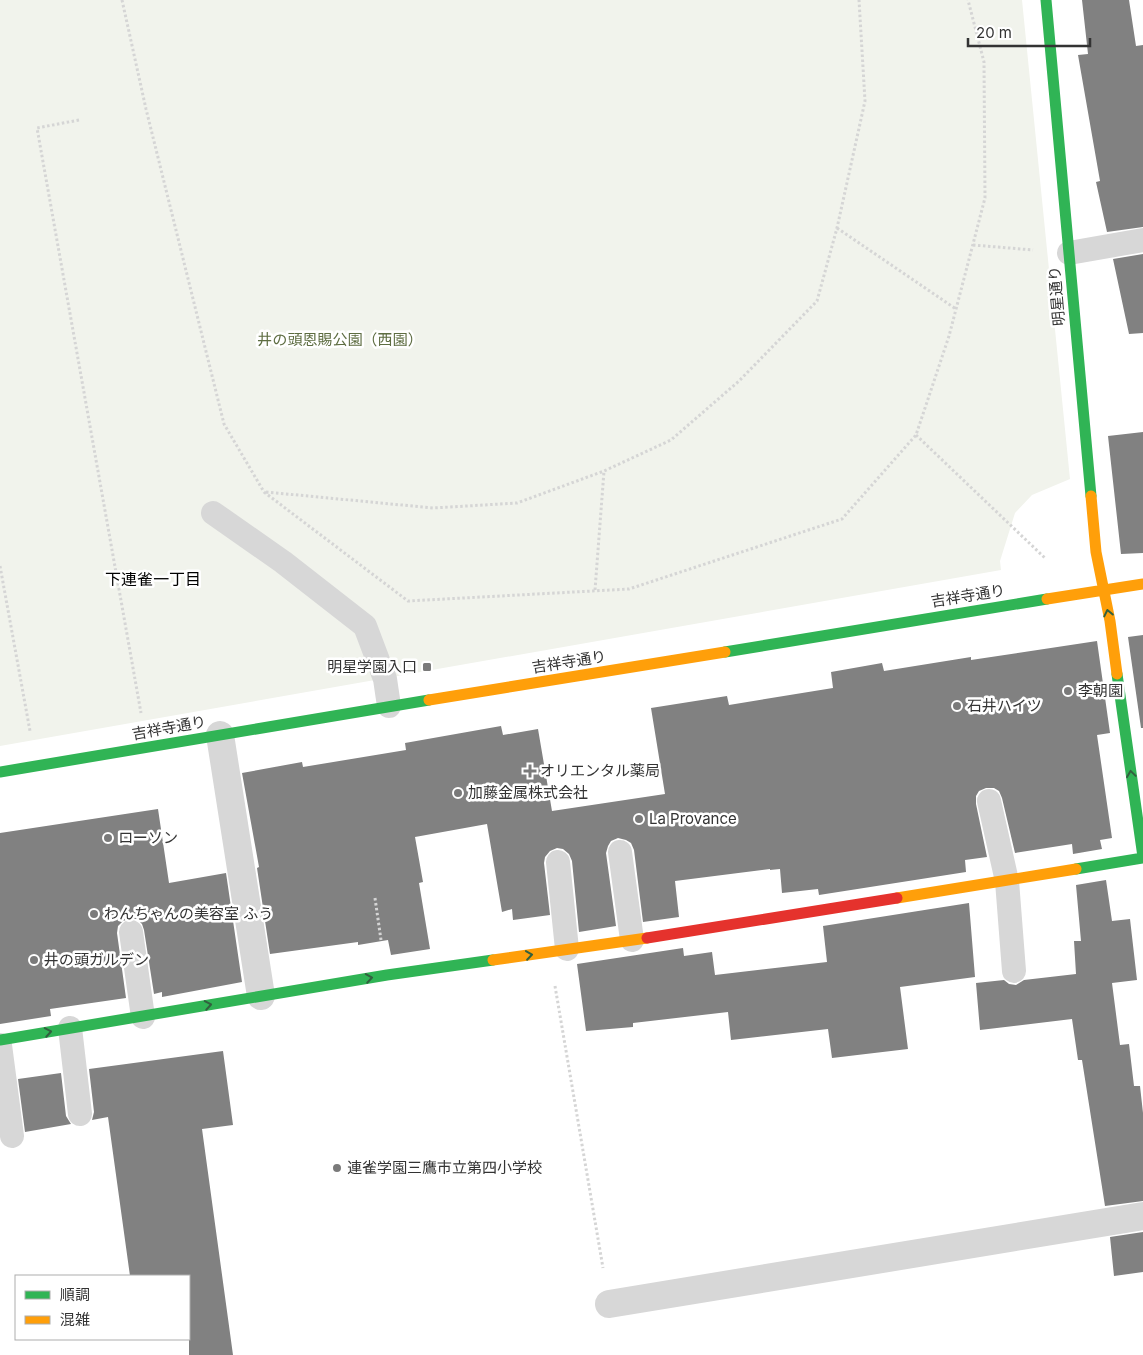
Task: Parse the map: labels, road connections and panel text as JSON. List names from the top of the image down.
{
  "streets": {
    "street": ["明星通り", "吉祥寺通り"]
  },
  "crossings": [
    ["明星通り", "吉祥寺通り"]
  ],
  "districts": ["下連雀一丁目"],
  "parks": ["井の頭恩賜公園（西園）"],
  "places": {
    "transit": ["明星学園入口"],
    "other": [
      "李朝園",
      "石井ハイツ",
      "加藤金属株式会社",
      "La Provance",
      "ローソン",
      "わんちゃんの美容室 ふう",
      "井の頭ガルデン",
      "連雀学園三鷹市立第四小学校"
    ],
    "health": ["オリエンタル薬局"]
  },
  "legend": ["順調", "混雑"],
  "scale_bar": "20 m"
}
